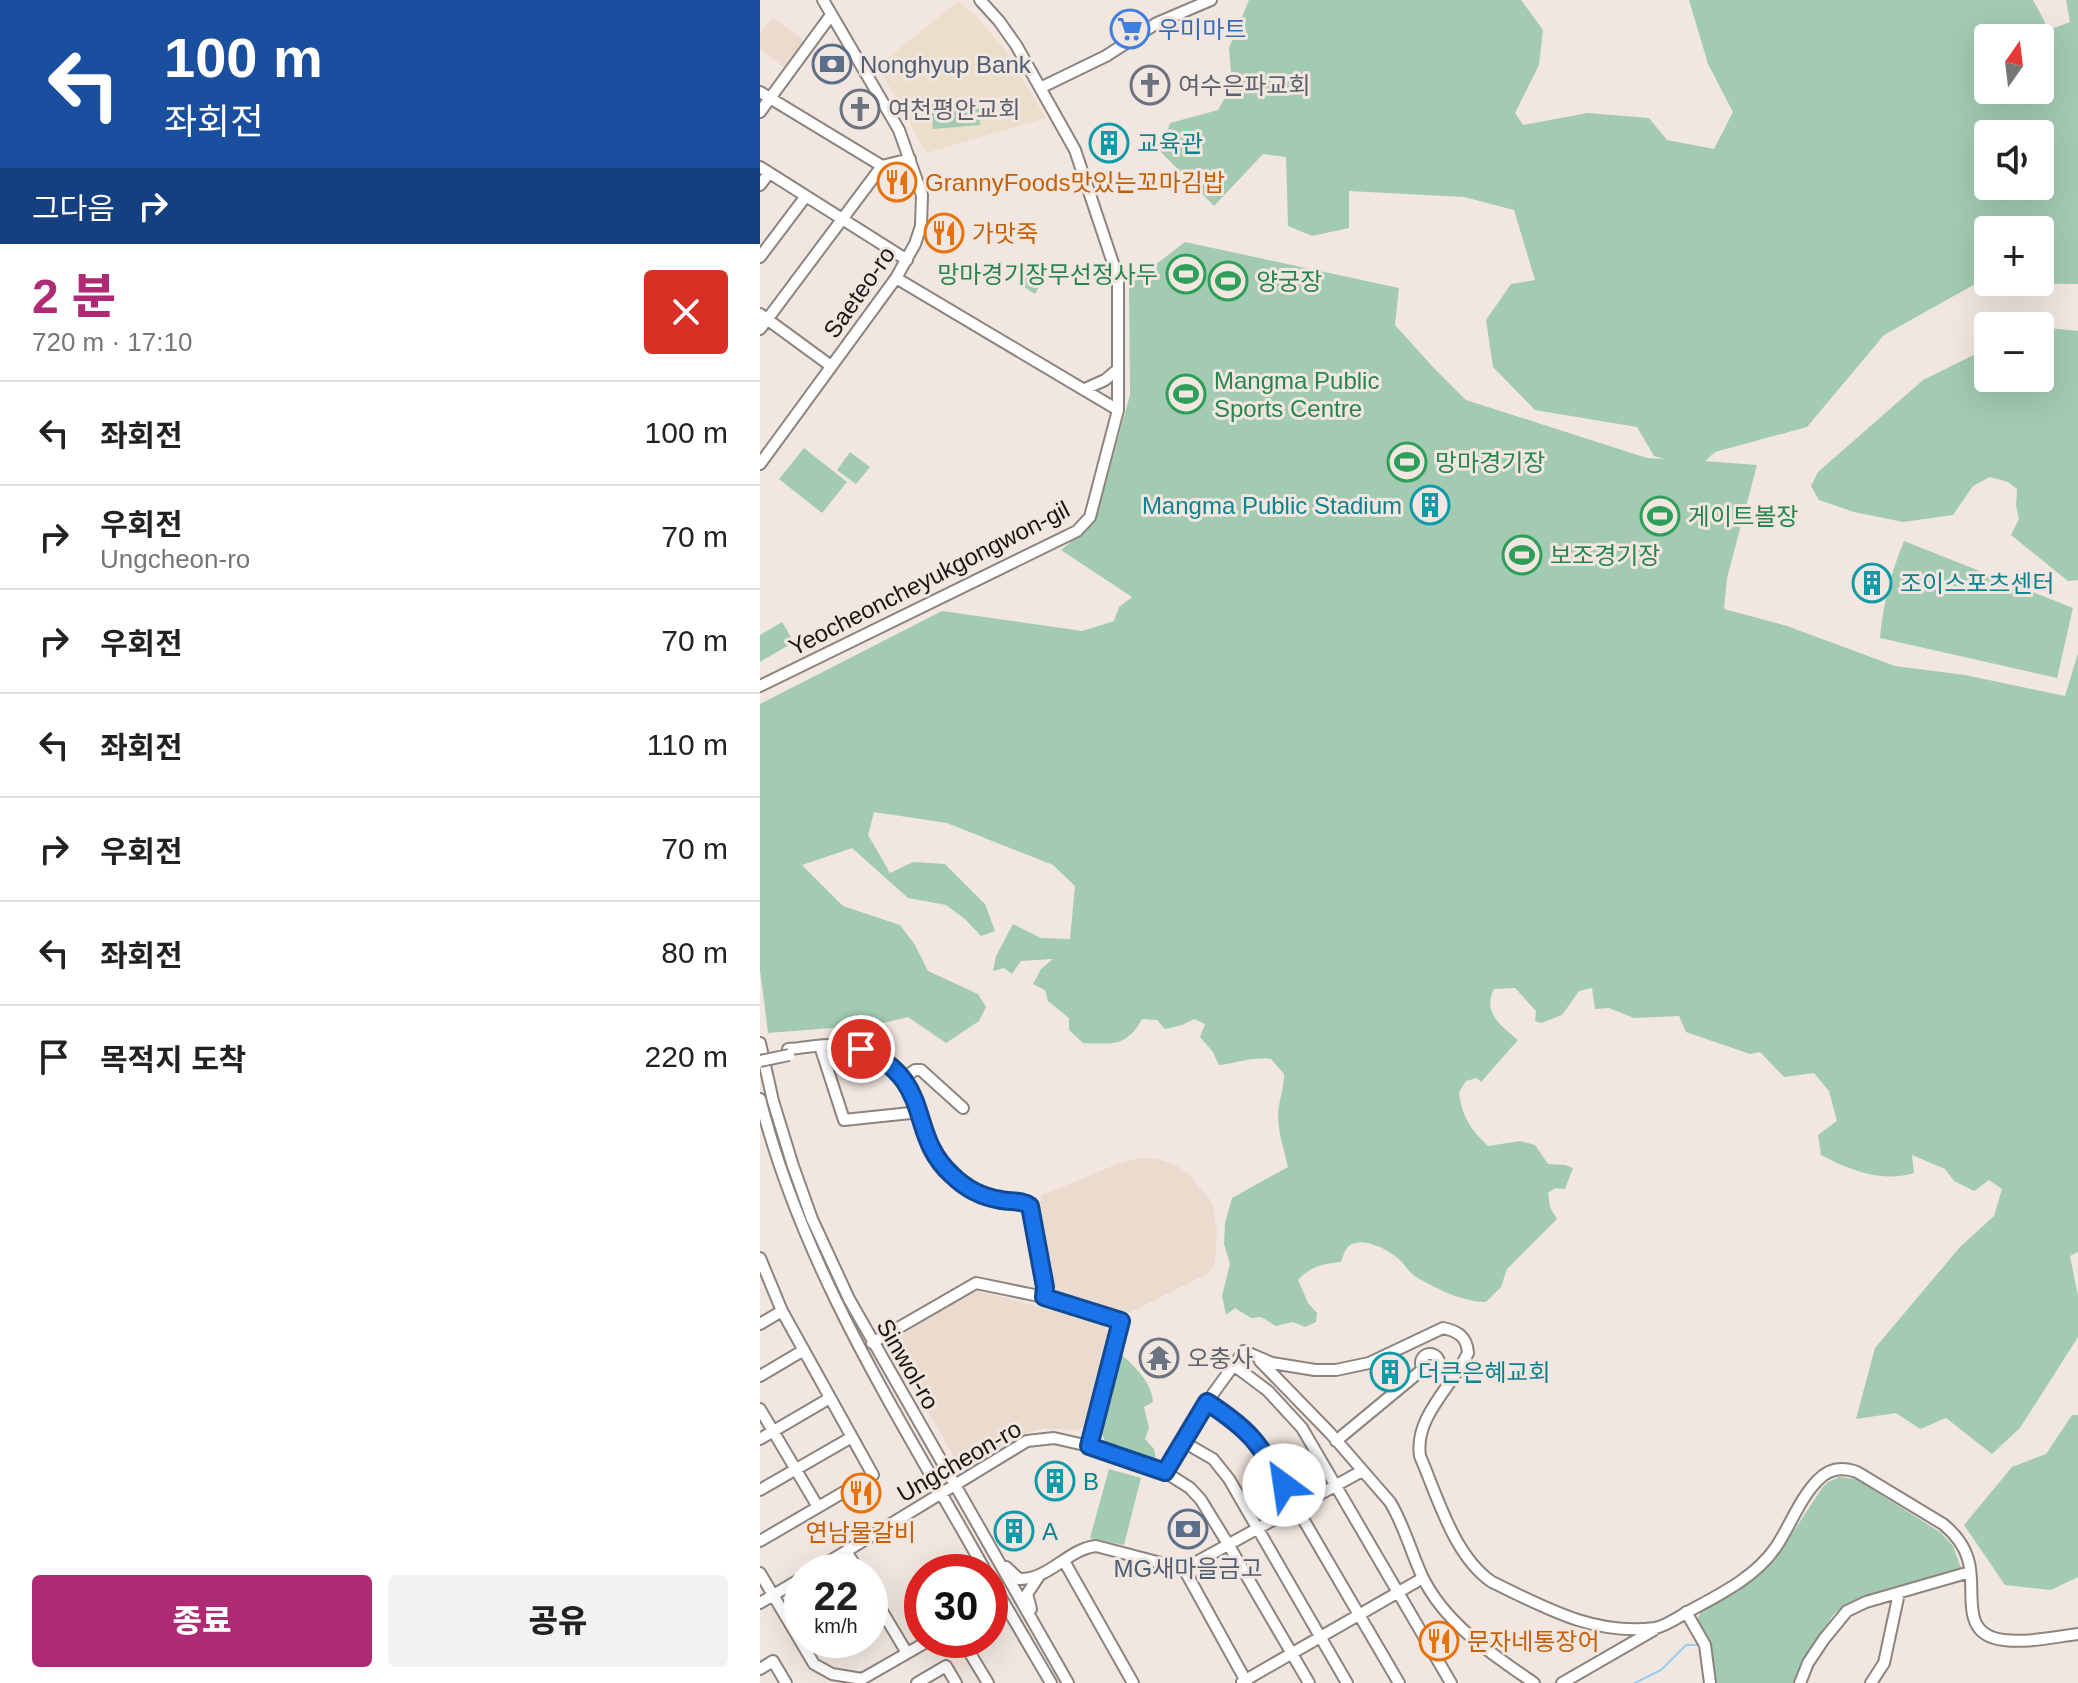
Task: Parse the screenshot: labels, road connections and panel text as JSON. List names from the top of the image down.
{
  "streets": {
    "street": [
      "Saeteo-ro",
      "Yeocheoncheyukgongwon-gil",
      "Sinwol-ro",
      "Ungcheon-ro"
    ]
  },
  "crossings": [
    ["Sinwol-ro", "Ungcheon-ro"]
  ],
  "places": {
    "supermarket": ["우미마트"],
    "bank": ["Nonghyup Bank", "MG새마을금고"],
    "church": ["여수은파교회", "여천평안교회"],
    "building": [
      "교육관",
      "Mangma Public Stadium",
      "조이스포츠센터",
      "더큰은혜교회",
      "B",
      "A"
    ],
    "restaurant": [
      "GrannyFoods맛있는꼬마김밥",
      "가맛죽",
      "연남물갈비",
      "문자네통장어"
    ],
    "sports": [
      "망마경기장무선정사두",
      "양궁장",
      "Mangma Public Sports Centre",
      "망마경기장",
      "게이트볼장",
      "보조경기장"
    ],
    "temple": ["오충사"]
  },
  "north": "top",
  "page": {
    "turn": ["100 m", "좌회전"],
    "map_buttons": ["+", "−"],
    "then": "그다음",
    "heading": ["2 분", "720 m · 17:10"],
    "list": [
      {
        "name": "좌회전",
        "value": "100 m"
      },
      {
        "name": "우회전",
        "note": "Ungcheon-ro",
        "value": "70 m"
      },
      {
        "name": "우회전",
        "value": "70 m"
      },
      {
        "name": "좌회전",
        "value": "110 m"
      },
      {
        "name": "우회전",
        "value": "70 m"
      },
      {
        "name": "좌회전",
        "value": "80 m"
      },
      {
        "name": "목적지 도착",
        "value": "220 m"
      }
    ],
    "speed": "22 km/h",
    "limit": "30",
    "buttons": ["종료", "공유"]
  }
}
